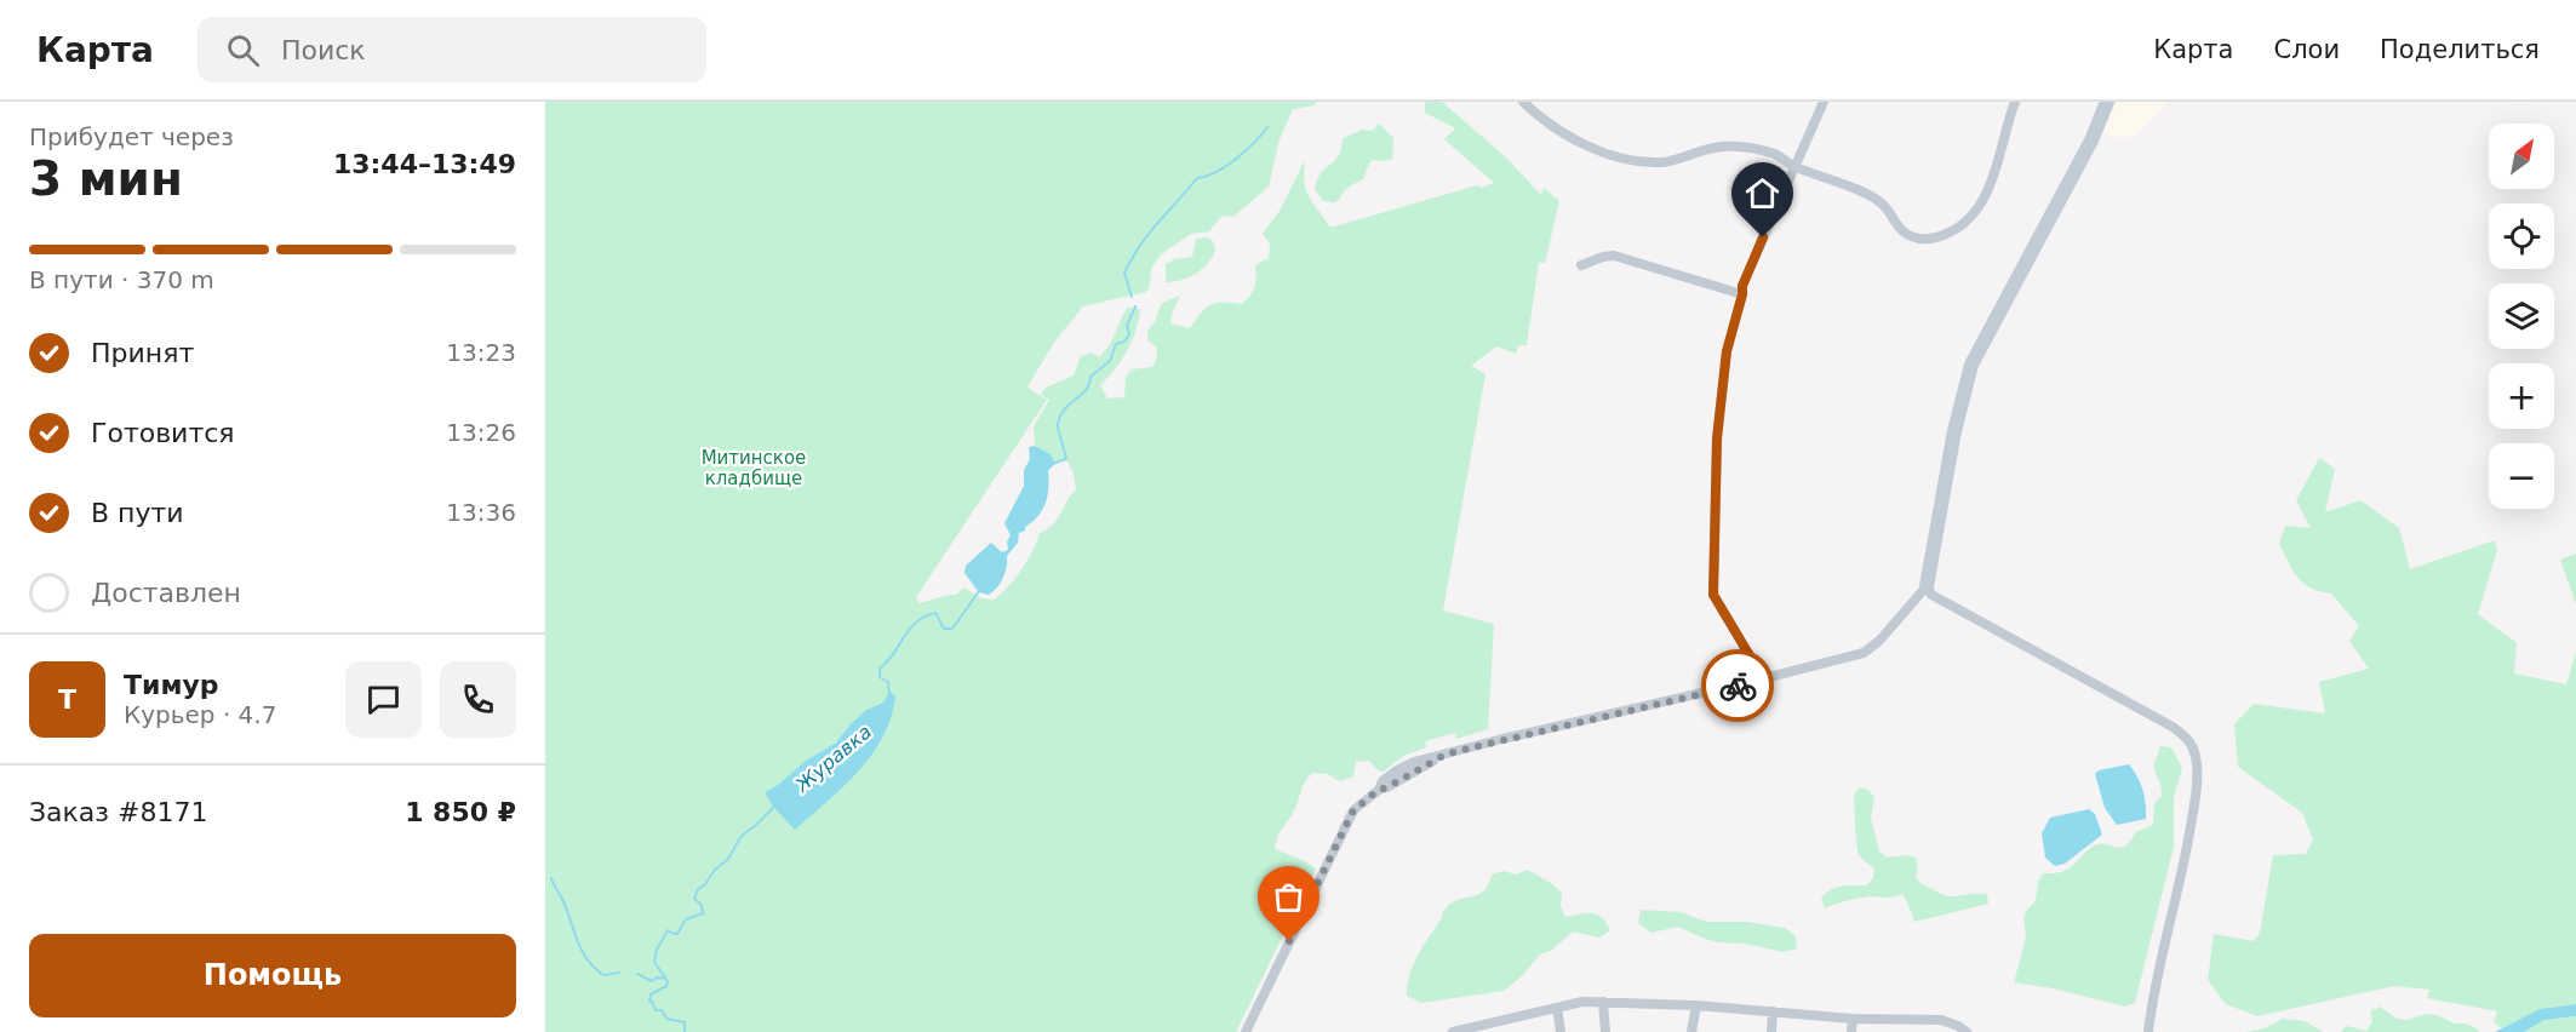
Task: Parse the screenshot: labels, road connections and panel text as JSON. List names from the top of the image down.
{
  "water": ["Журавка"],
  "parks": ["Митинское кладбище"],
  "north": "top right",
  "page": {
    "header": "Карта",
    "search": "Поиск",
    "nav": ["Карта", "Слои", "Поделиться"],
    "heading": ["3 мин", "Прибудет через", "13:44–13:49"],
    "panel": [
      "Тимур",
      "Курьер · 4.7",
      "Заказ #8171",
      "1 850 ₽"
    ],
    "map_buttons": ["+", "−"],
    "bar": "В пути · 370 m",
    "list": [
      ["Принят", "13:23"],
      ["Готовится", "13:26"],
      ["В пути", "13:36"],
      "Доставлен"
    ],
    "round": "Т",
    "buttons": "Помощь"
  }
}
